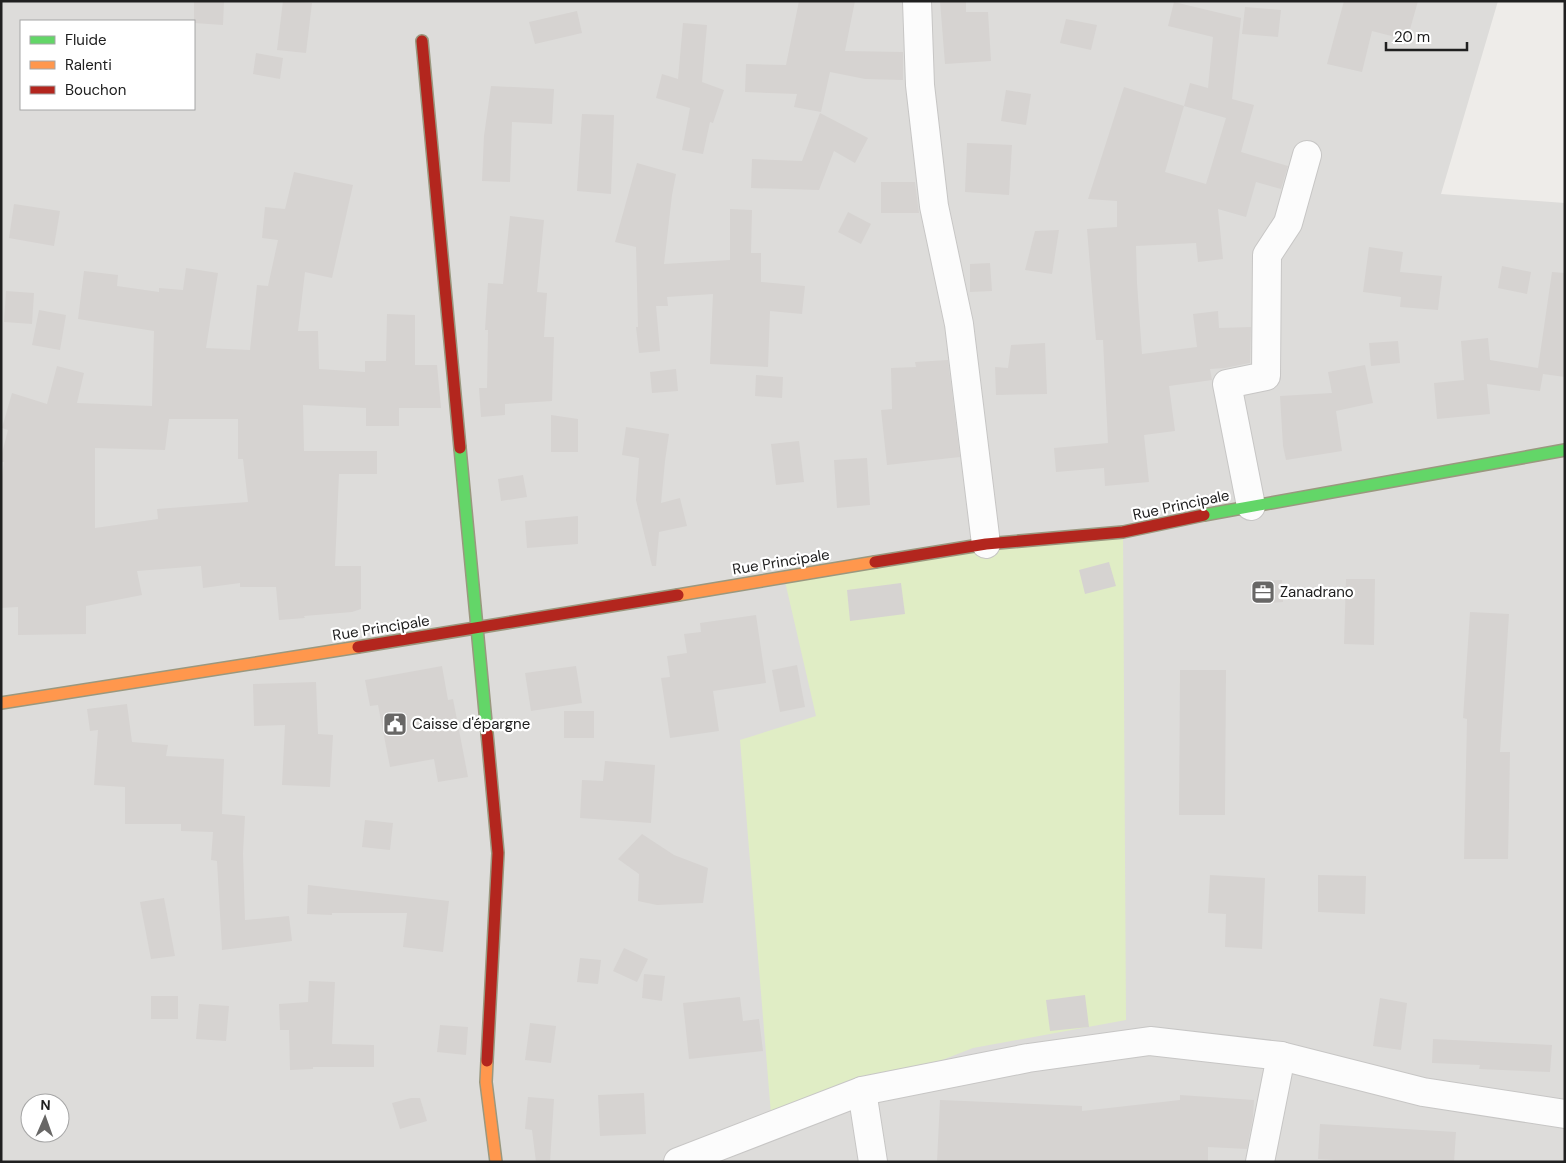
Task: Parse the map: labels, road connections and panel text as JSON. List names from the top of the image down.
{
  "streets": {
    "main road": ["Rue Principale"]
  },
  "places": {
    "office": ["Zanadrano"],
    "public building": ["Caisse d'épargne"]
  },
  "legend": ["Fluide", "Ralenti", "Bouchon"],
  "scale_bar": "20 m",
  "north": "top"
}
